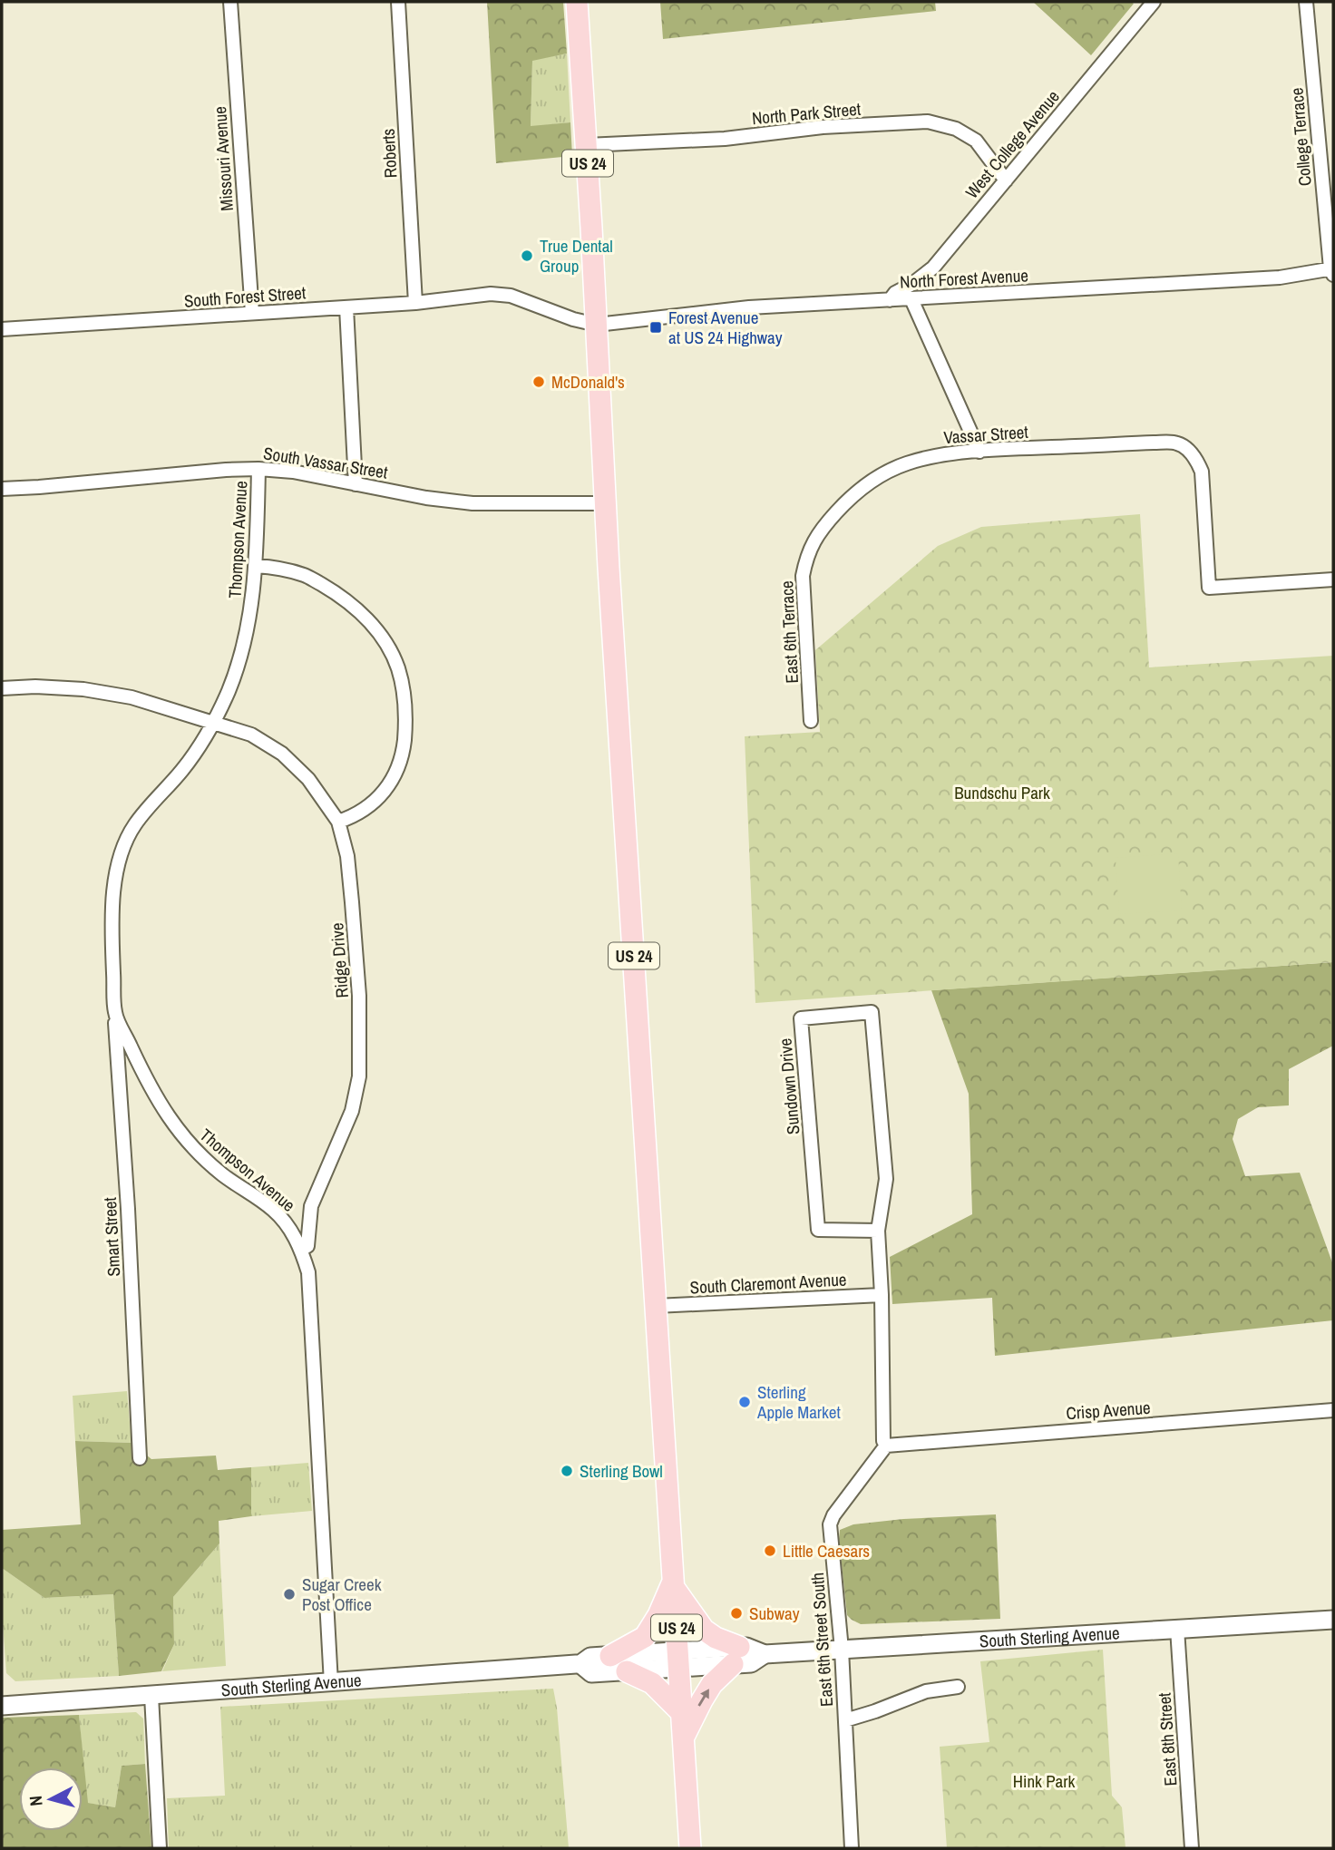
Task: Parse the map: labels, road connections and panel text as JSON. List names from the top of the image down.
{
  "streets": {
    "main road": ["US 24", "South Sterling Avenue"],
    "street": [
      "North Park Street",
      "College Terrace",
      "West College Avenue",
      "Roberts",
      "Missouri Avenue",
      "North Forest Avenue",
      "South Forest Street",
      "Vassar Street",
      "South Vassar Street",
      "Thompson Avenue",
      "East 6th Terrace",
      "Ridge Drive",
      "Sundown Drive",
      "Smart Street",
      "South Claremont Avenue",
      "Crisp Avenue",
      "East 6th Street South",
      "East 8th Street"
    ]
  },
  "crossings": [
    ["North Park Street", "West College Avenue"],
    ["North Park Street", "US 24"],
    ["College Terrace", "North Forest Avenue"],
    ["West College Avenue", "North Forest Avenue"],
    ["Roberts", "South Forest Street"],
    ["Missouri Avenue", "South Forest Street"],
    ["US 24", "North Forest Avenue"],
    ["US 24", "South Forest Street"],
    ["US 24", "South Vassar Street"],
    ["US 24", "South Claremont Avenue"],
    ["US 24", "South Sterling Avenue"],
    ["North Forest Avenue", "South Forest Street"],
    ["Vassar Street", "East 6th Terrace"],
    ["South Vassar Street", "Thompson Avenue"],
    ["Thompson Avenue", "Ridge Drive"],
    ["Thompson Avenue", "Smart Street"],
    ["Thompson Avenue", "South Sterling Avenue"],
    ["Sundown Drive", "South Claremont Avenue"],
    ["Crisp Avenue", "East 6th Street South"],
    ["South Sterling Avenue", "East 6th Street South"],
    ["South Sterling Avenue", "East 8th Street"]
  ],
  "parks": ["Bundschu Park", "Hink Park"],
  "places": {
    "other": [
      "True Dental Group",
      "McDonald's",
      "Sterling Apple Market",
      "Sterling Bowl",
      "Little Caesars",
      "Sugar Creek Post Office",
      "Subway"
    ],
    "transit": ["Forest Avenue at US 24 Highway"]
  },
  "north": "left"
}
